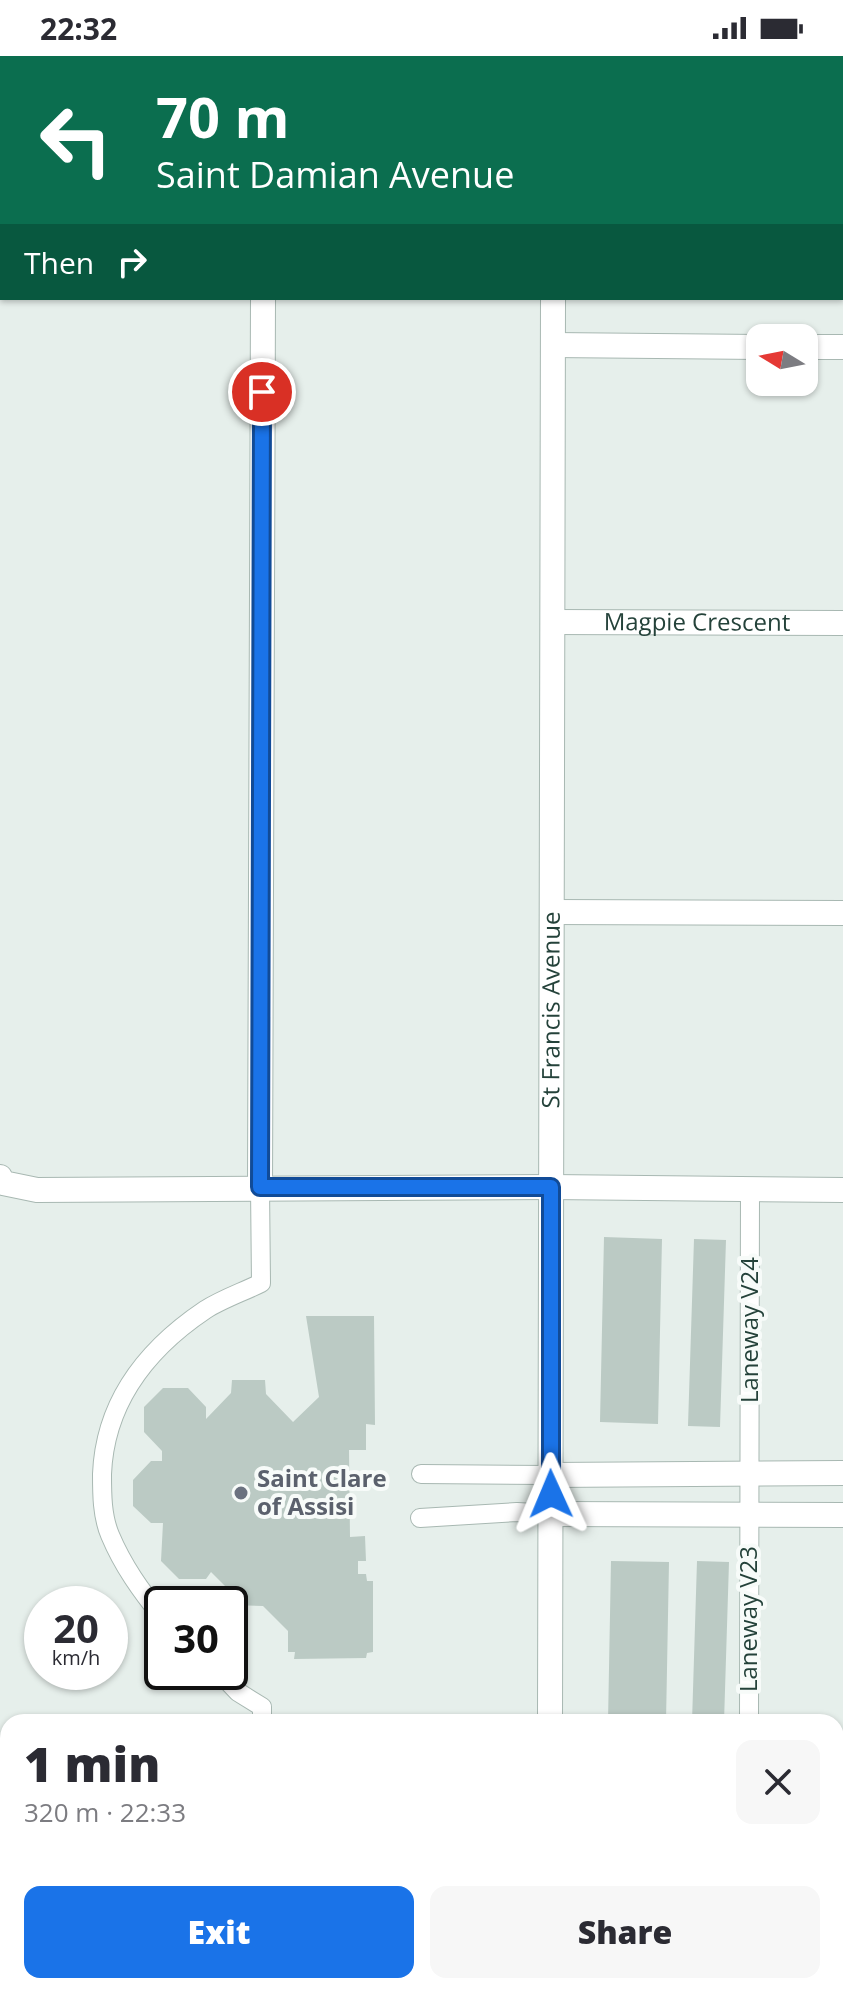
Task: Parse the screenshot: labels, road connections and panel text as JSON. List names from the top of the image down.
{
  "streets": {
    "street": ["Magpie Crescent", "St Francis Avenue"],
    "lane": ["Laneway V24", "Laneway V23"]
  },
  "crossings": [
    ["Magpie Crescent", "St Francis Avenue"],
    ["Laneway V24", "Laneway V23"]
  ],
  "places": ["Saint Clare of Assisi"],
  "north": "left",
  "page": {
    "status": "22:32",
    "turn": ["70 m", "Saint Damian Avenue"],
    "then": "Then",
    "speed": "20 km/h",
    "limit": "30",
    "heading": ["1 min", "320 m · 22:33"],
    "buttons": ["Exit", "Share"]
  }
}
